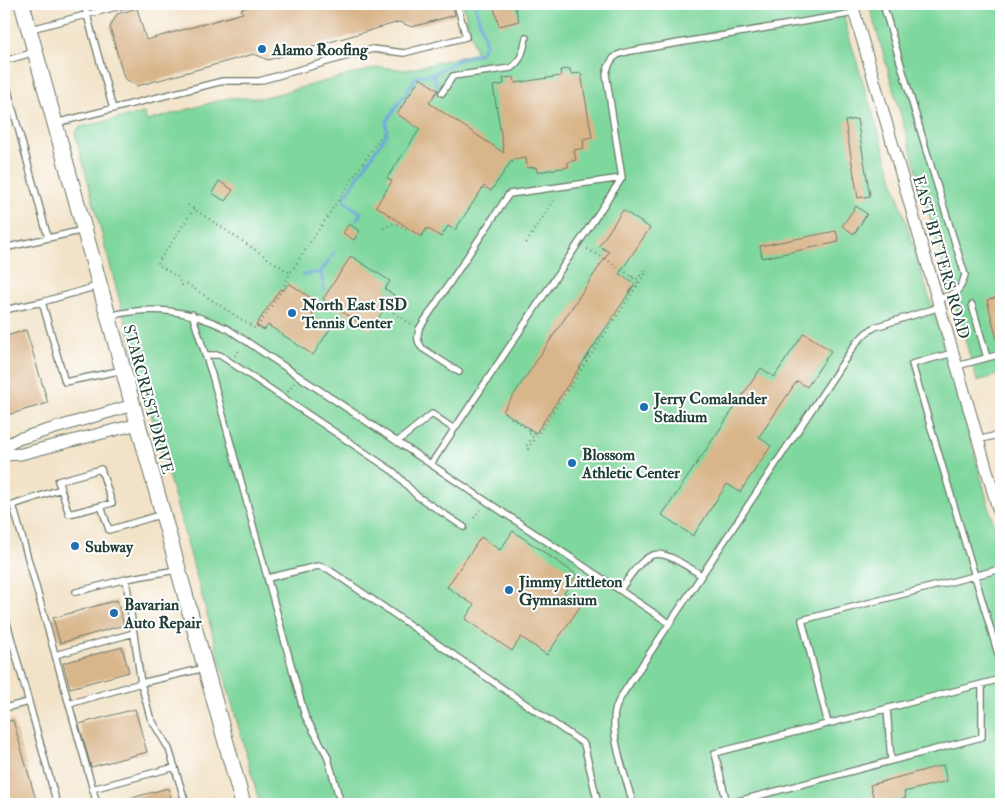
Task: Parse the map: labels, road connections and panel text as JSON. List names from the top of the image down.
{
  "streets": {
    "main road": ["STARCREST DRIVE"],
    "street": ["EAST BITTERS ROAD"]
  },
  "places": [
    "Alamo Roofing",
    "North East ISD Tennis Center",
    "Jerry Comalander Stadium",
    "Blossom Athletic Center",
    "Subway",
    "Jimmy Littleton Gymnasium",
    "Bavarian Auto Repair"
  ]
}
